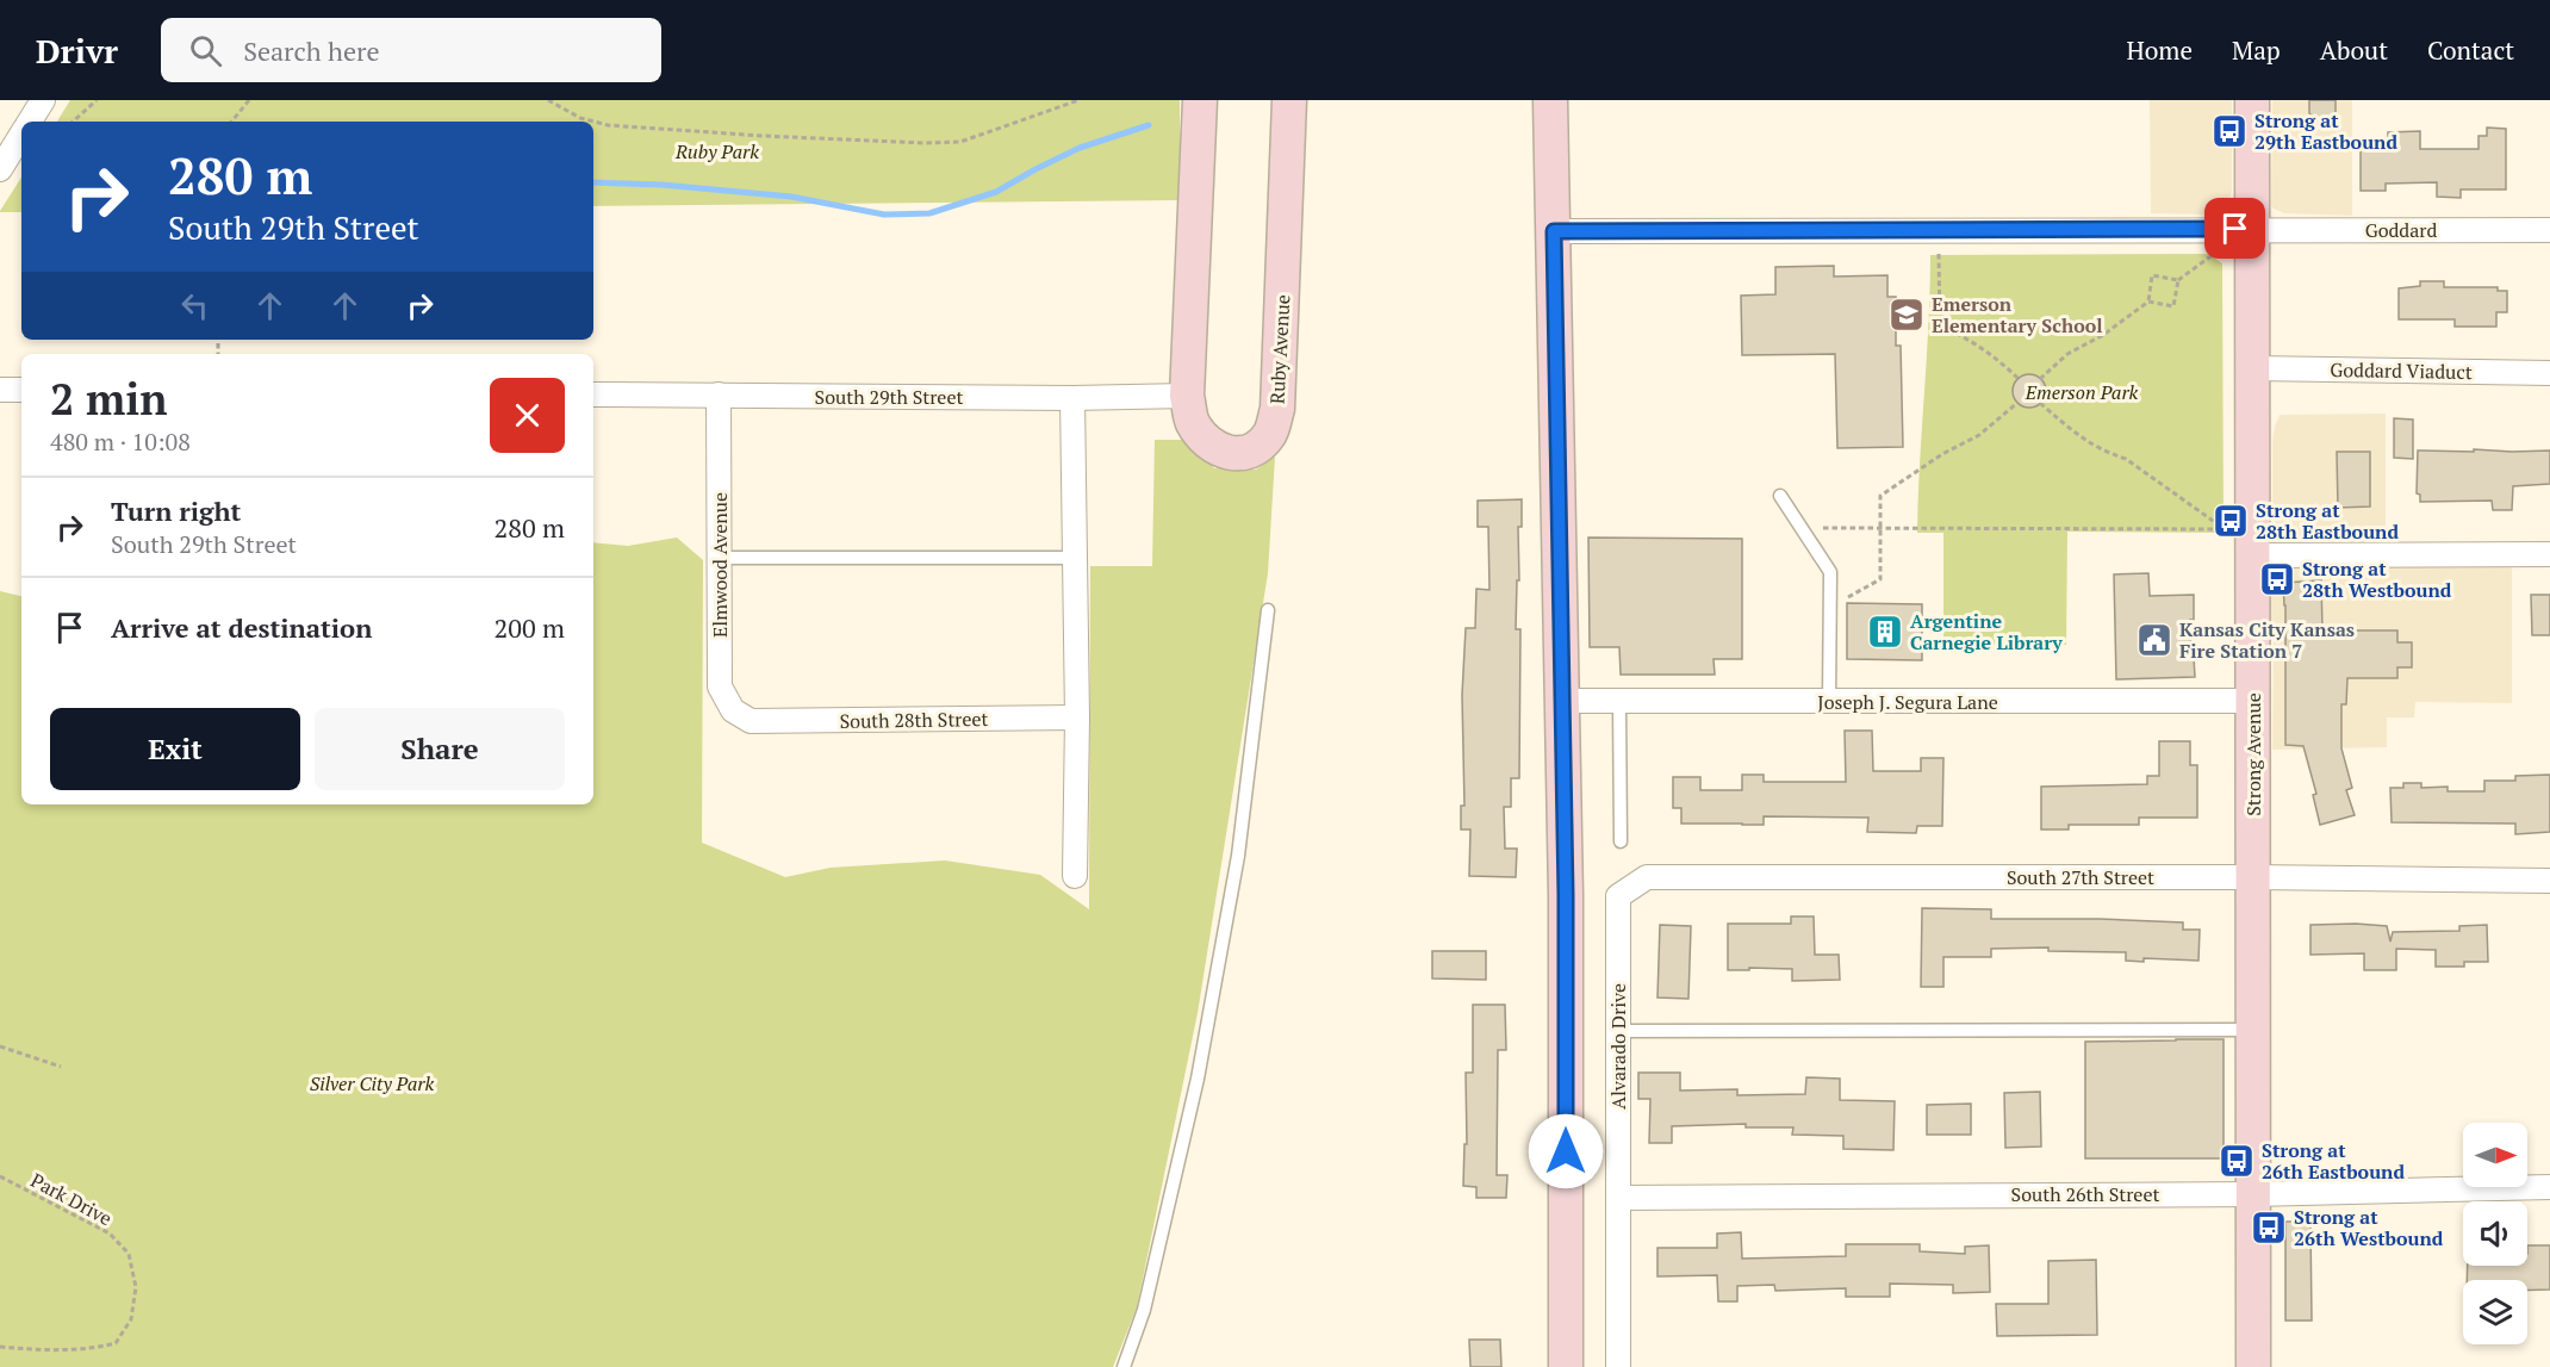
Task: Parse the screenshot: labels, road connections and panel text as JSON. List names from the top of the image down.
{
  "streets": {
    "street": [
      "Goddard",
      "Ruby Avenue",
      "Goddard Viaduct",
      "South 29th Street",
      "Elmwood Avenue",
      "Joseph J. Segura Lane",
      "South 28th Street",
      "Strong Avenue",
      "South 27th Street",
      "Alvarado Drive",
      "South 26th Street"
    ],
    "path": ["Park Drive"]
  },
  "crossings": [
    ["Goddard", "Strong Avenue"],
    ["Ruby Avenue", "South 29th Street"],
    ["Goddard Viaduct", "Strong Avenue"],
    ["South 29th Street", "Elmwood Avenue"],
    ["Elmwood Avenue", "South 28th Street"],
    ["Joseph J. Segura Lane", "Strong Avenue"],
    ["Strong Avenue", "South 27th Street"],
    ["Strong Avenue", "South 26th Street"],
    ["South 27th Street", "Alvarado Drive"],
    ["Alvarado Drive", "South 26th Street"]
  ],
  "parks": ["Ruby Park", "Emerson Park", "Silver City Park"],
  "places": {
    "bus stop": [
      "Strong at 29th Eastbound",
      "Strong at 28th Eastbound",
      "Strong at 28th Westbound",
      "Strong at 26th Eastbound",
      "Strong at 26th Westbound"
    ],
    "school or university": ["Emerson Elementary School"],
    "building": ["Argentine Carnegie Library"],
    "public building": ["Kansas City Kansas Fire Station 7"]
  },
  "north": "right",
  "page": {
    "header": "Drivr",
    "search": "Search here",
    "nav": [
      "Home",
      "Map",
      "About",
      "Contact"
    ],
    "turn": ["280 m", "South 29th Street"],
    "heading": ["2 min", "480 m · 10:08"],
    "list": [
      {
        "name": "Turn right",
        "note": "South 29th Street",
        "value": "280 m"
      },
      {
        "name": "Arrive at destination",
        "value": "200 m"
      }
    ],
    "buttons": ["Exit", "Share"]
  }
}
